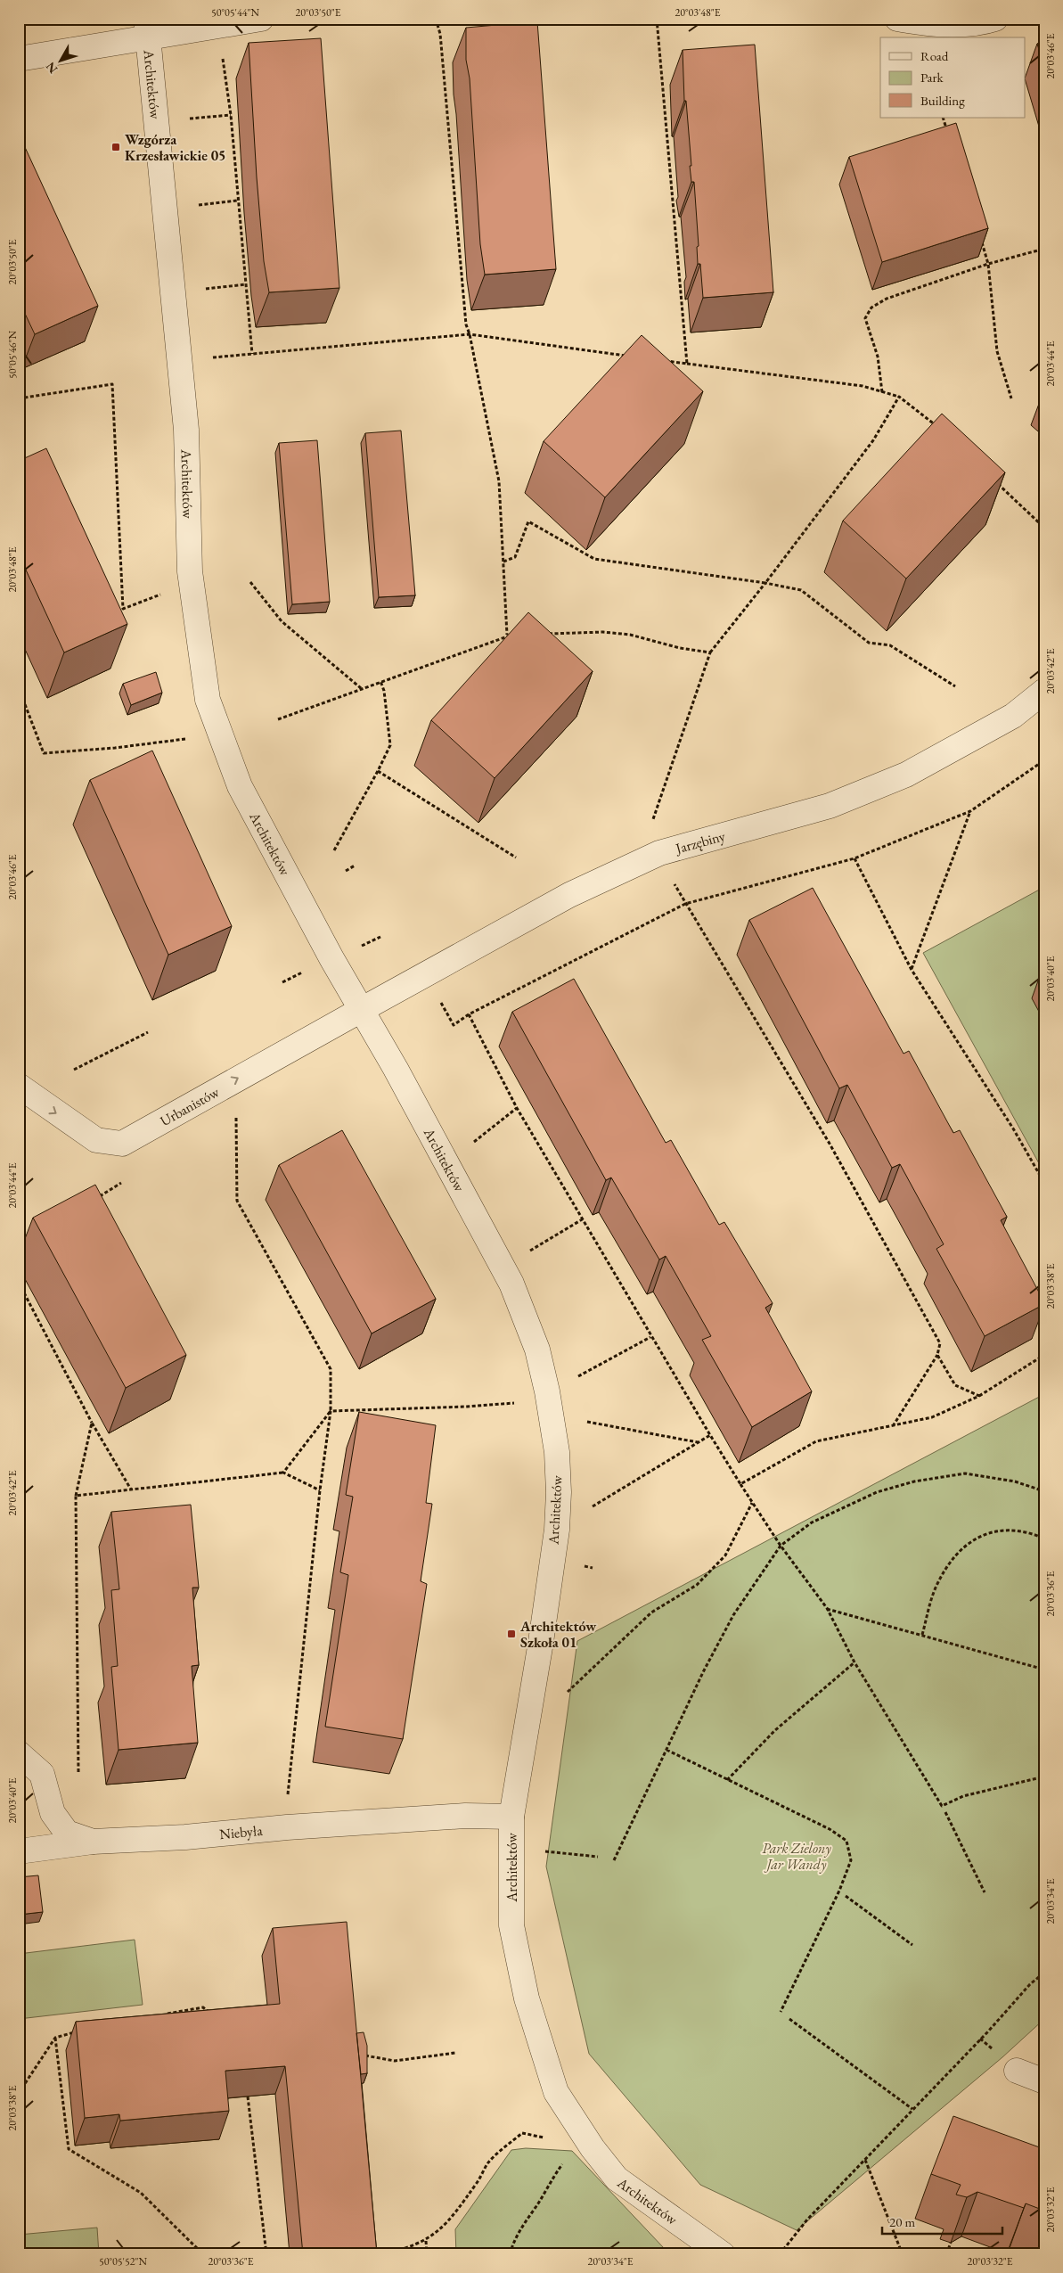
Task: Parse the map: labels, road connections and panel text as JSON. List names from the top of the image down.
{
  "streets": {
    "street": [
      "Architektów",
      "Jarzębiny",
      "Urbanistów",
      "Niebyła"
    ]
  },
  "crossings": [
    ["Architektów", "Jarzębiny"],
    ["Architektów", "Urbanistów"],
    ["Architektów", "Niebyła"],
    ["Jarzębiny", "Urbanistów"]
  ],
  "one_way": ["Urbanistów"],
  "parks": ["Park Zielony Jar Wandy"],
  "places": {
    "transit": ["Wzgórza Krzesławickie 05", "Architektów Szkoła 01"]
  },
  "legend": ["Road", "Park", "Building"],
  "scale_bar": "20 m",
  "north": "bottom left",
  "coordinates": [
    "50°05'44\"N",
    "20°03'50\"E",
    "20°03'48\"E",
    "20°03'46\"E",
    "50°05'46\"N",
    "20°03'44\"E",
    "20°03'42\"E",
    "20°03'40\"E",
    "20°03'38\"E",
    "20°03'36\"E",
    "20°03'34\"E",
    "20°03'32\"E",
    "50°05'52\"N"
  ]
}
